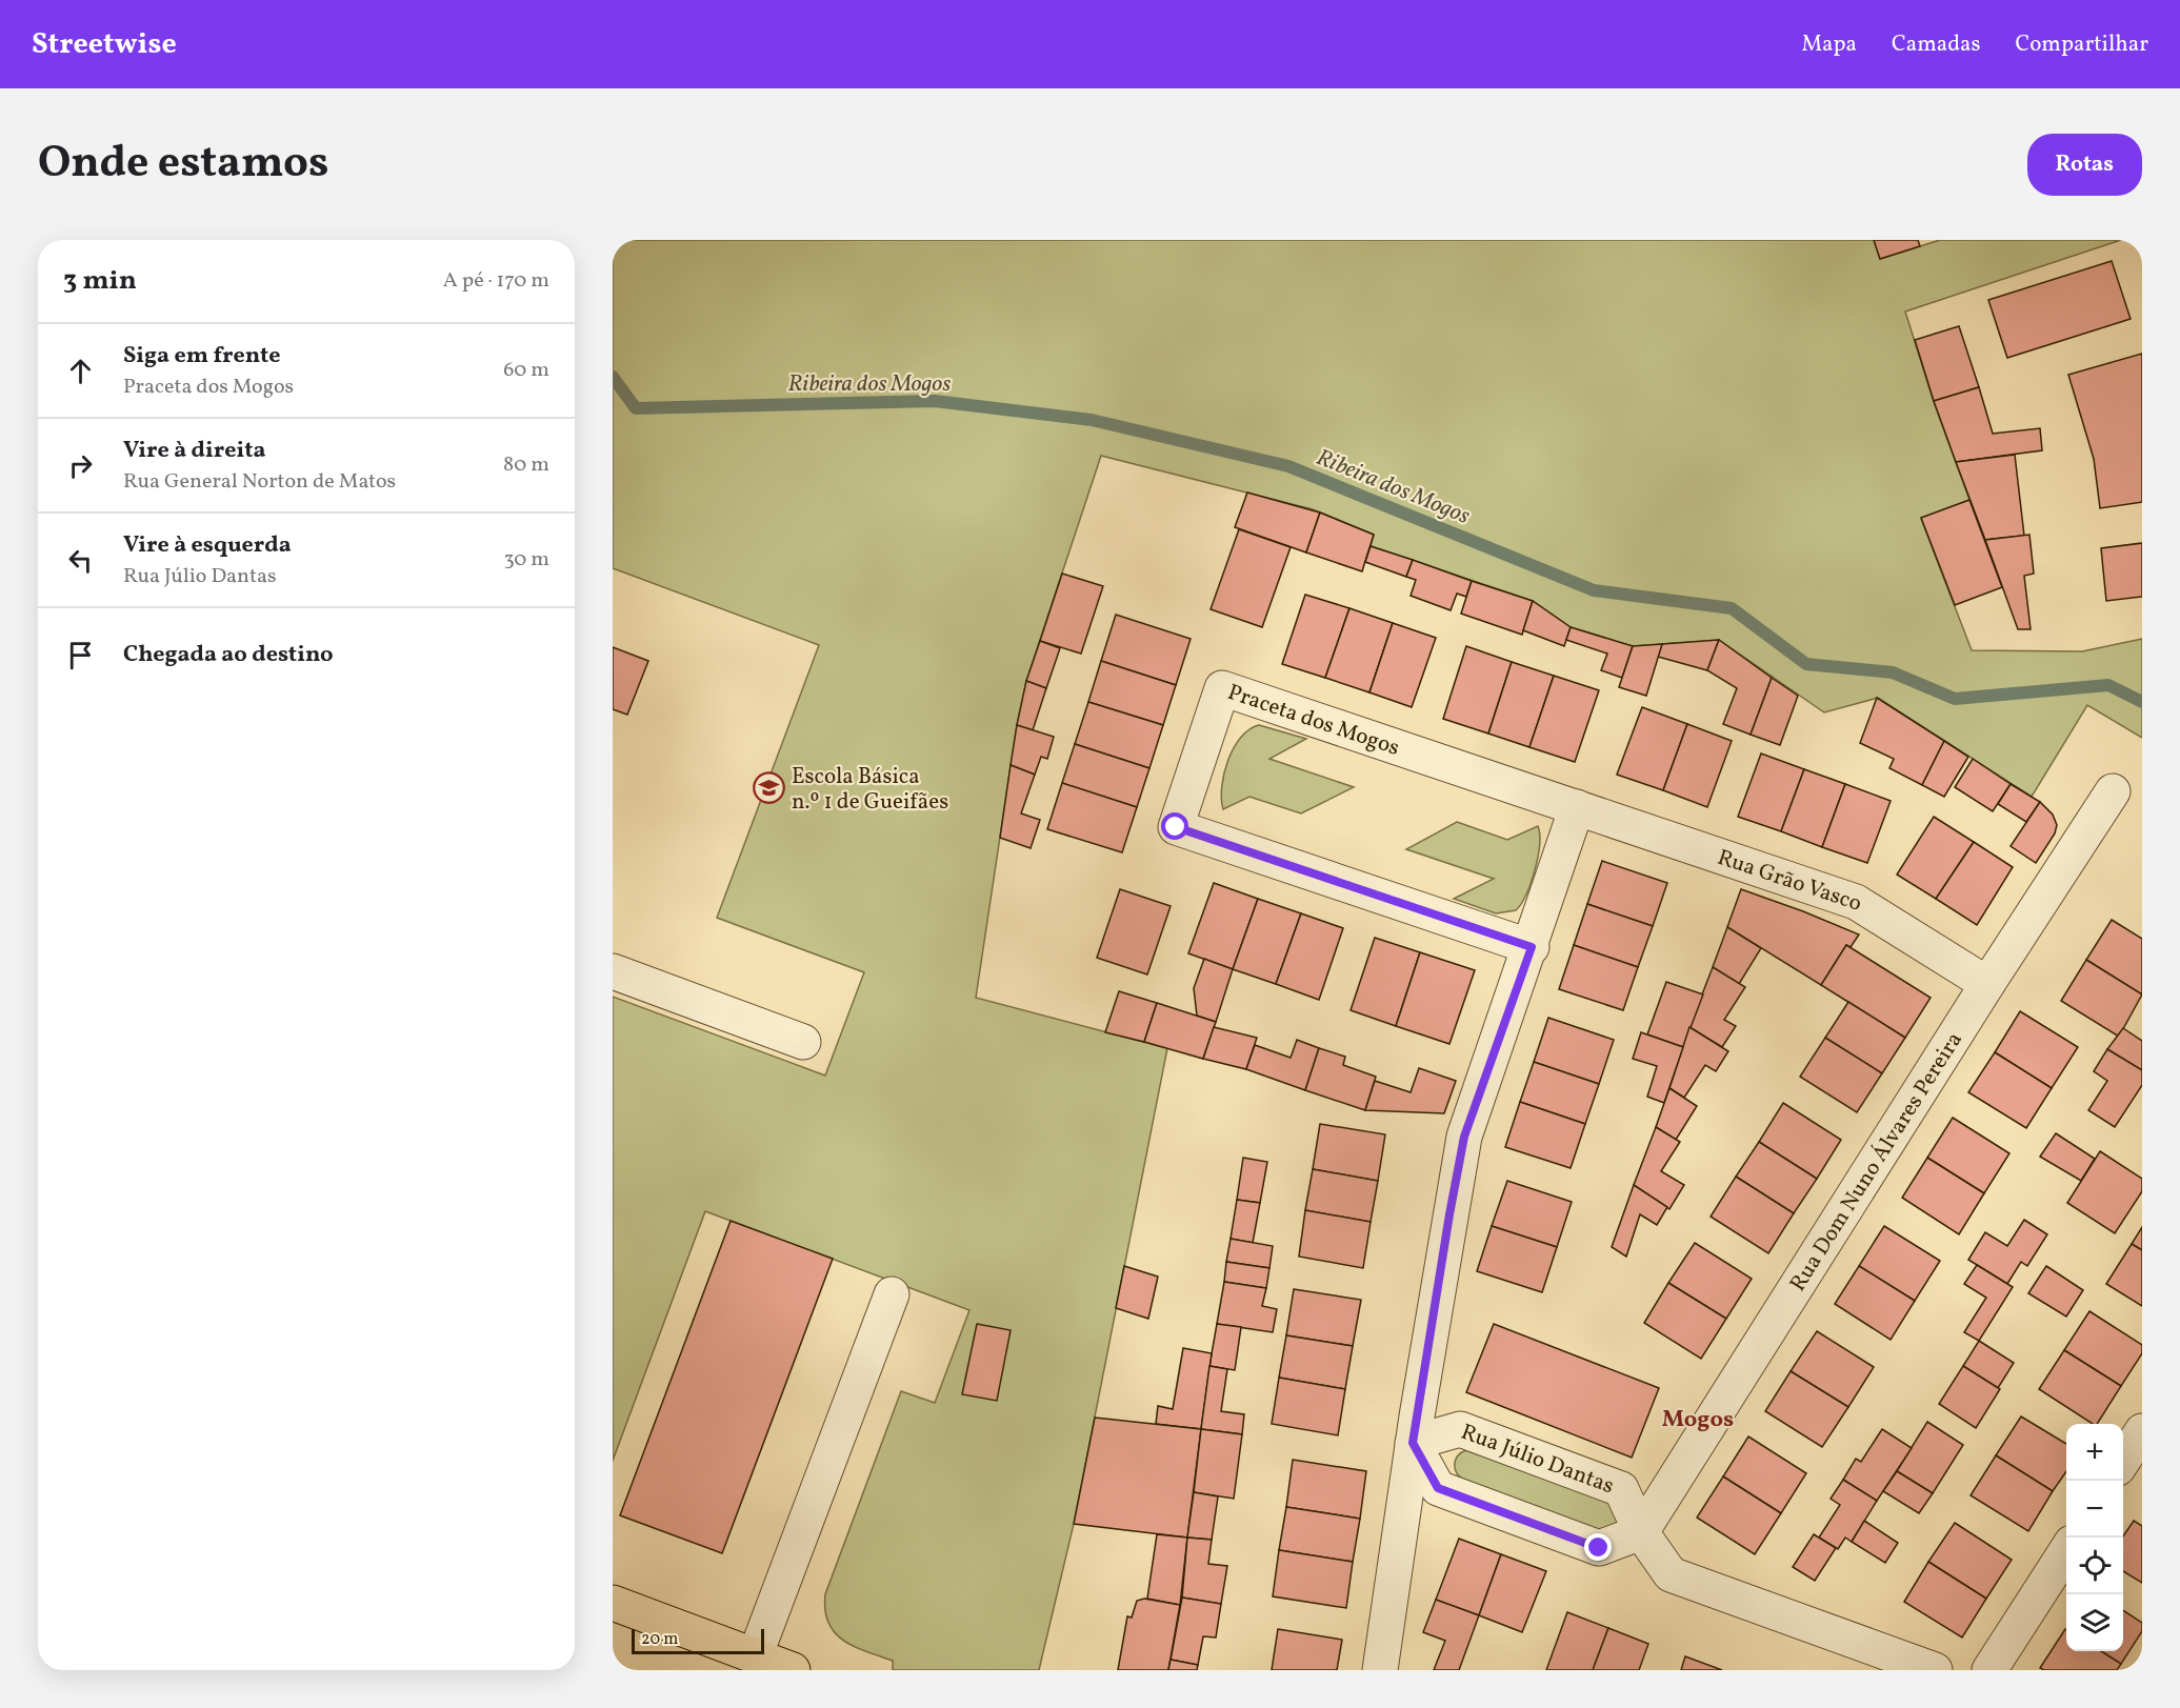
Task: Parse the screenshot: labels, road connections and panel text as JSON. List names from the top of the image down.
{
  "streets": {
    "street": [
      "Praceta dos Mogos",
      "Rua Grão Vasco",
      "Rua Dom Nuno Álvares Pereira",
      "Rua Júlio Dantas"
    ]
  },
  "crossings": [
    ["Praceta dos Mogos", "Rua Grão Vasco"],
    ["Rua Grão Vasco", "Rua Dom Nuno Álvares Pereira"],
    ["Rua Dom Nuno Álvares Pereira", "Rua Júlio Dantas"]
  ],
  "districts": ["Mogos"],
  "water": ["Ribeira dos Mogos"],
  "places": {
    "school or university": ["Escola Básica n.º 1 de Gueifães"]
  },
  "scale_bar": "20 m",
  "page": {
    "header": "Streetwise",
    "nav": ["Mapa", "Camadas", "Compartilhar"],
    "title": "Onde estamos",
    "buttons": "Rotas",
    "heading": ["3 min", "A pé · 170 m"],
    "list": [
      ["Siga em frente", "Praceta dos Mogos", "60 m"],
      ["Vire à direita", "Rua General Norton de Matos", "80 m"],
      ["Vire à esquerda", "Rua Júlio Dantas", "30 m"],
      "Chegada ao destino"
    ],
    "map_buttons": ["+", "−"],
    "scale": "20 m"
  }
}
